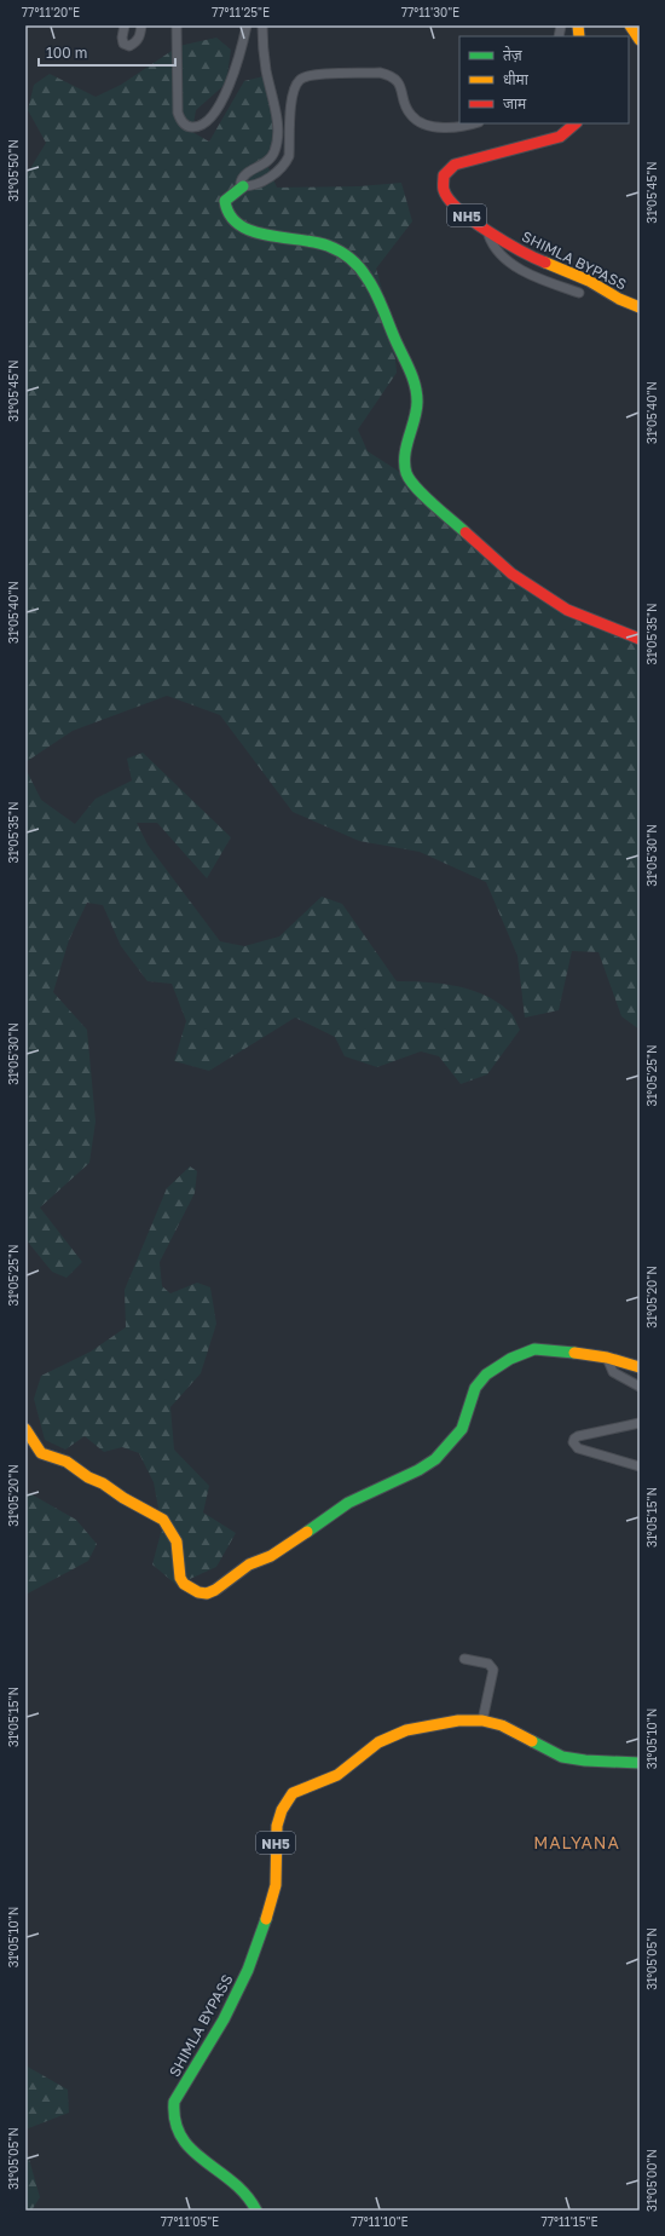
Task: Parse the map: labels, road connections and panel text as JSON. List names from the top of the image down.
{
  "streets": {
    "main road": ["NH5", "SHIMLA BYPASS"]
  },
  "districts": ["MALYANA"],
  "legend": ["तेज़", "धीमा", "जाम"],
  "scale_bar": "100 m",
  "coordinates": [
    "77°11'20\"E",
    "77°11'25\"E",
    "77°11'30\"E",
    "31°05'50\"N",
    "31°05'45\"N",
    "31°05'40\"N",
    "31°05'35\"N",
    "31°05'30\"N",
    "31°05'25\"N",
    "31°05'20\"N",
    "31°05'15\"N",
    "31°05'10\"N",
    "31°05'05\"N",
    "31°05'00\"N",
    "77°11'05\"E",
    "77°11'10\"E",
    "77°11'15\"E"
  ]
}
